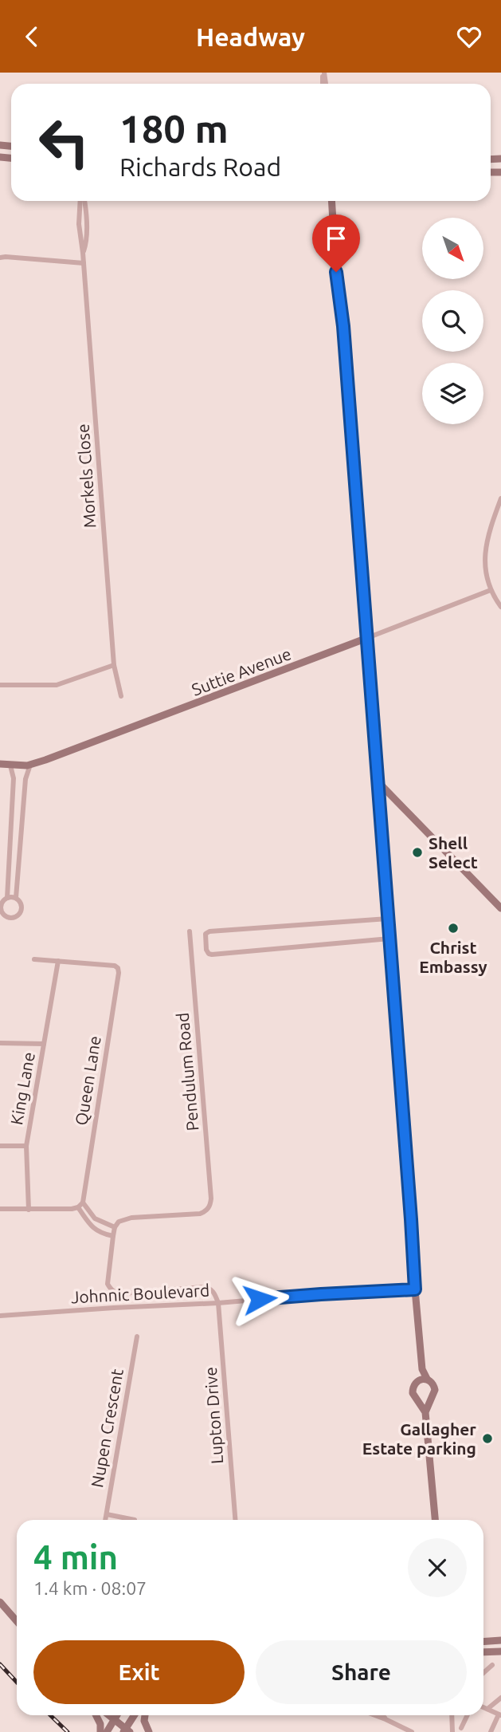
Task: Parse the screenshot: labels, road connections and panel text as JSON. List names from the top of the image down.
{
  "streets": {
    "street": [
      "Morkels Close",
      "Suttie Avenue",
      "Pendulum Road",
      "Queen Lane",
      "King Lane",
      "Johnnic Boulevard",
      "Lupton Drive",
      "Nupen Crescent"
    ]
  },
  "crossings": [
    ["Queen Lane", "King Lane"],
    ["Johnnic Boulevard", "Lupton Drive"]
  ],
  "places": ["Shell Select", "Christ Embassy", "Gallagher Estate parking"],
  "north": "bottom right",
  "page": {
    "header": "Headway",
    "turn": ["180 m", "Richards Road"],
    "heading": ["4 min", "1.4 km · 08:07"],
    "buttons": ["Exit", "Share"]
  }
}
